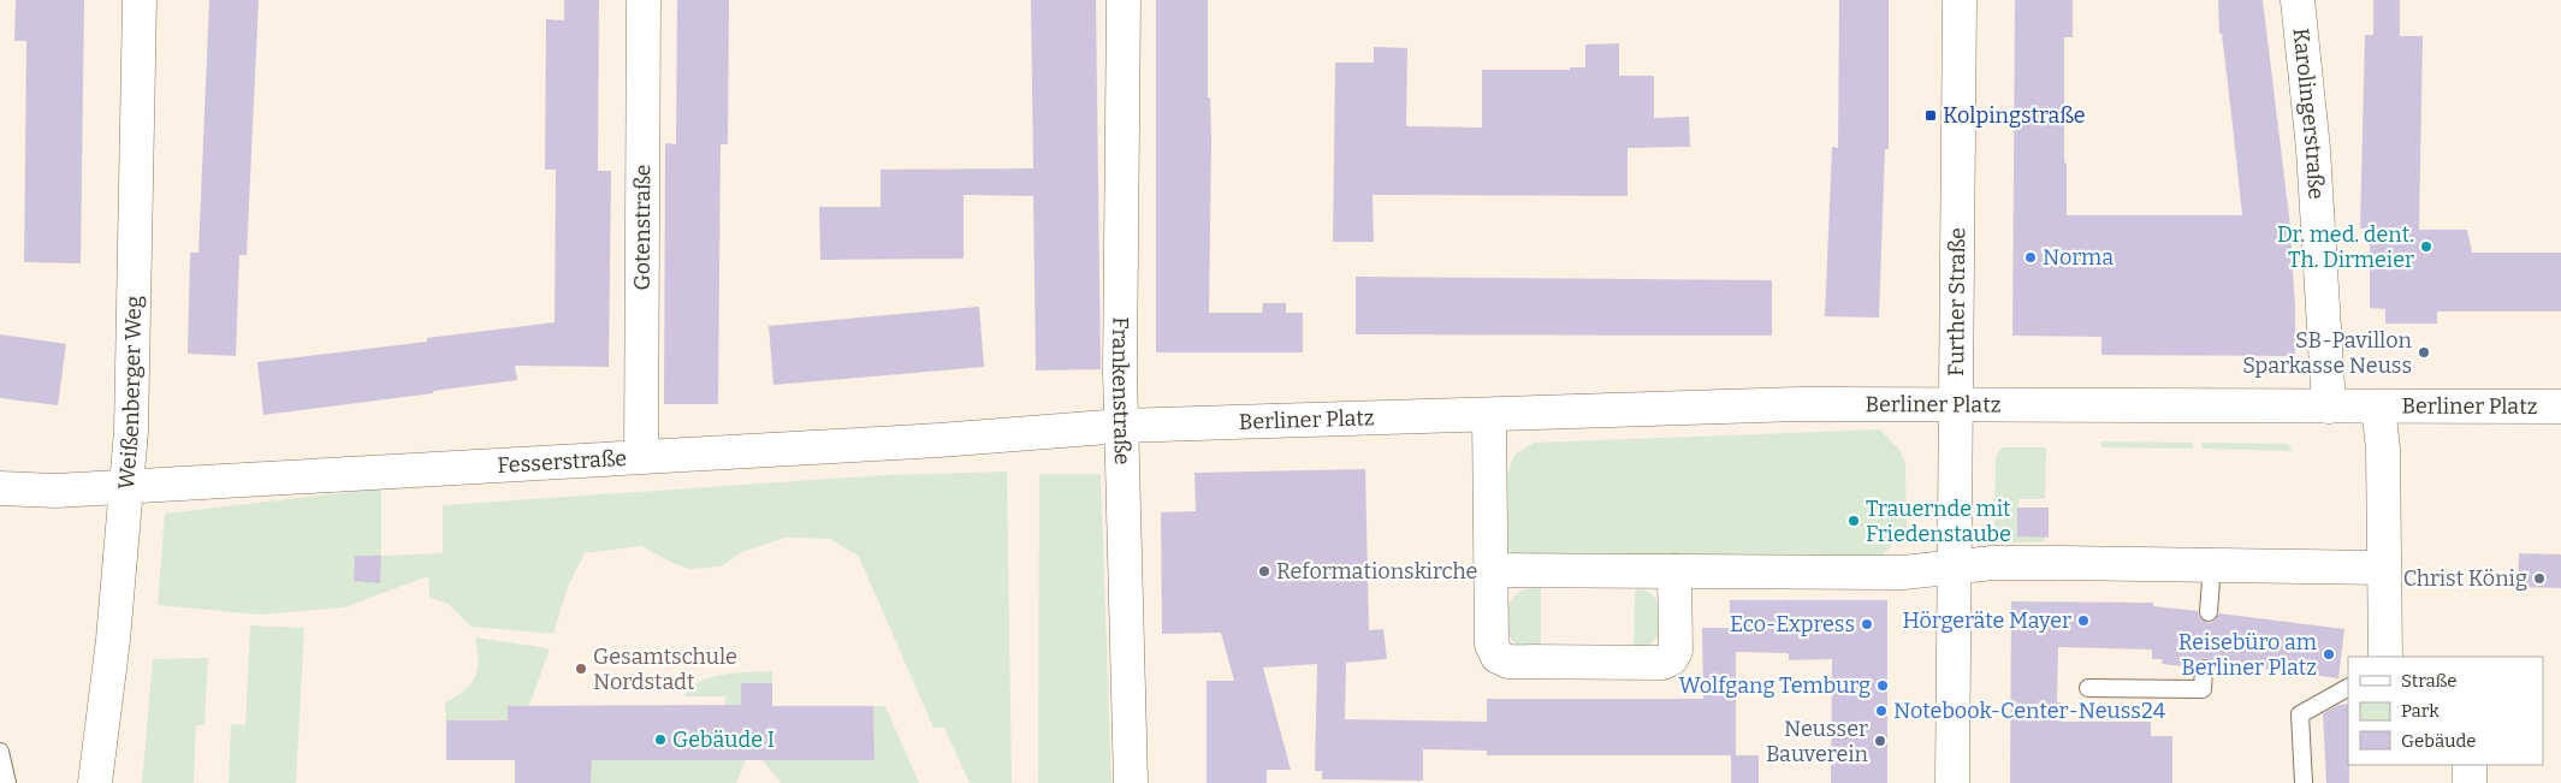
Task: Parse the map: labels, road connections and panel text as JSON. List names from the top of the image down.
{
  "streets": {
    "street": [
      "Karolingerstraße",
      "Gotenstraße",
      "Further Straße",
      "Weißenberger Weg",
      "Frankenstraße",
      "Berliner Platz",
      "Fesserstraße"
    ]
  },
  "crossings": [
    ["Karolingerstraße", "Berliner Platz"],
    ["Gotenstraße", "Fesserstraße"],
    ["Further Straße", "Berliner Platz"],
    ["Weißenberger Weg", "Fesserstraße"],
    ["Frankenstraße", "Berliner Platz"],
    ["Frankenstraße", "Fesserstraße"],
    ["Berliner Platz", "Fesserstraße"]
  ],
  "places": {
    "transit": ["Kolpingstraße"],
    "other": [
      "Dr. med. dent. Th. Dirmeier",
      "Norma",
      "SB-Pavillon Sparkasse Neuss",
      "Trauernde mit Friedenstaube",
      "Reformationskirche",
      "Christ König",
      "Hörgeräte Mayer",
      "Eco-Express",
      "Reisebüro am Berliner Platz",
      "Gesamtschule Nordstadt",
      "Wolfgang Temburg",
      "Notebook-Center-Neuss24",
      "Gebäude I",
      "Neusser Bauverein"
    ]
  },
  "legend": ["Straße", "Park", "Gebäude"]
}
